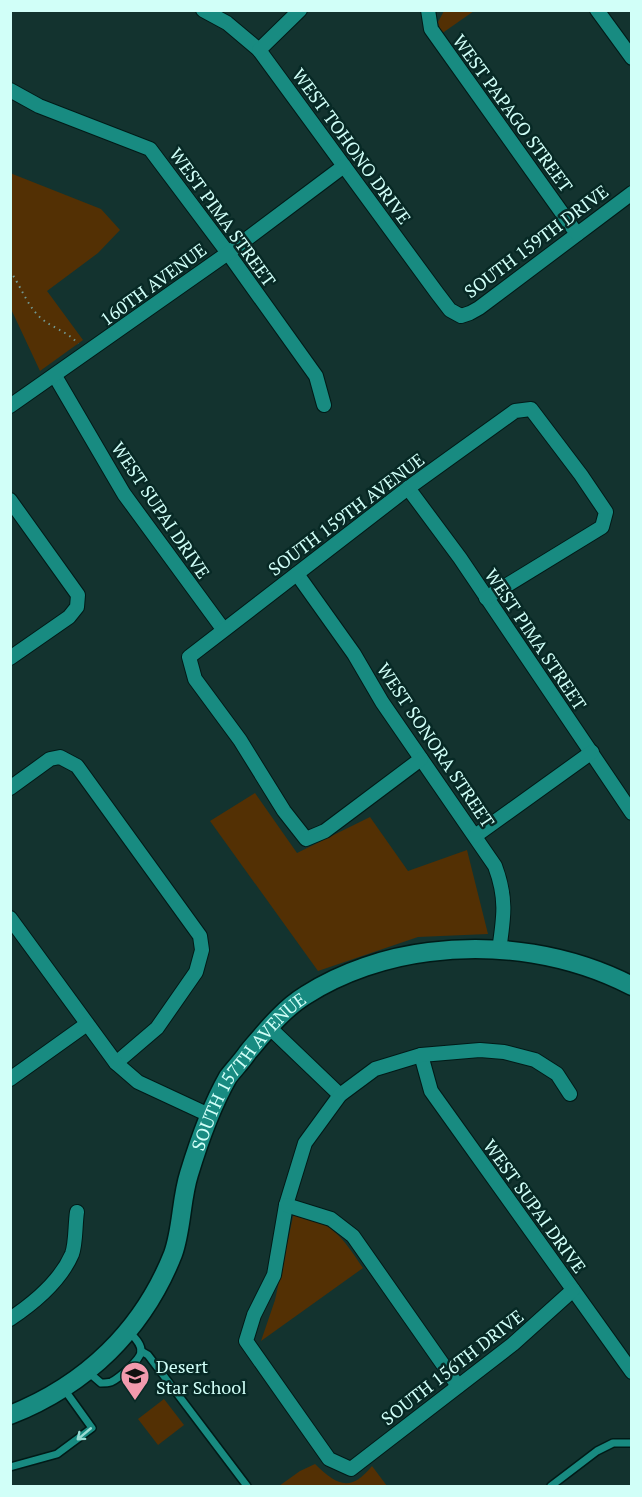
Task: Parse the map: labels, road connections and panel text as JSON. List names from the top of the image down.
{
  "streets": {
    "street": [
      "WEST PAPAGO STREET",
      "WEST TOHONO DRIVE",
      "WEST PIMA STREET",
      "SOUTH 159TH DRIVE",
      "160TH AVENUE",
      "WEST SUPAI DRIVE",
      "SOUTH 159TH AVENUE",
      "WEST SONORA STREET",
      "SOUTH 157TH AVENUE",
      "SOUTH 156TH DRIVE"
    ]
  },
  "crossings": [
    ["WEST PAPAGO STREET", "SOUTH 159TH DRIVE"],
    ["WEST TOHONO DRIVE", "SOUTH 159TH DRIVE"],
    ["WEST TOHONO DRIVE", "160TH AVENUE"],
    ["WEST PIMA STREET", "160TH AVENUE"],
    ["WEST PIMA STREET", "SOUTH 159TH AVENUE"],
    ["160TH AVENUE", "WEST SUPAI DRIVE"],
    ["WEST SUPAI DRIVE", "SOUTH 159TH AVENUE"],
    ["WEST SUPAI DRIVE", "SOUTH 156TH DRIVE"],
    ["SOUTH 159TH AVENUE", "WEST SONORA STREET"],
    ["WEST SONORA STREET", "SOUTH 157TH AVENUE"]
  ],
  "places": {
    "school or university": ["Desert Star School"]
  }
}
